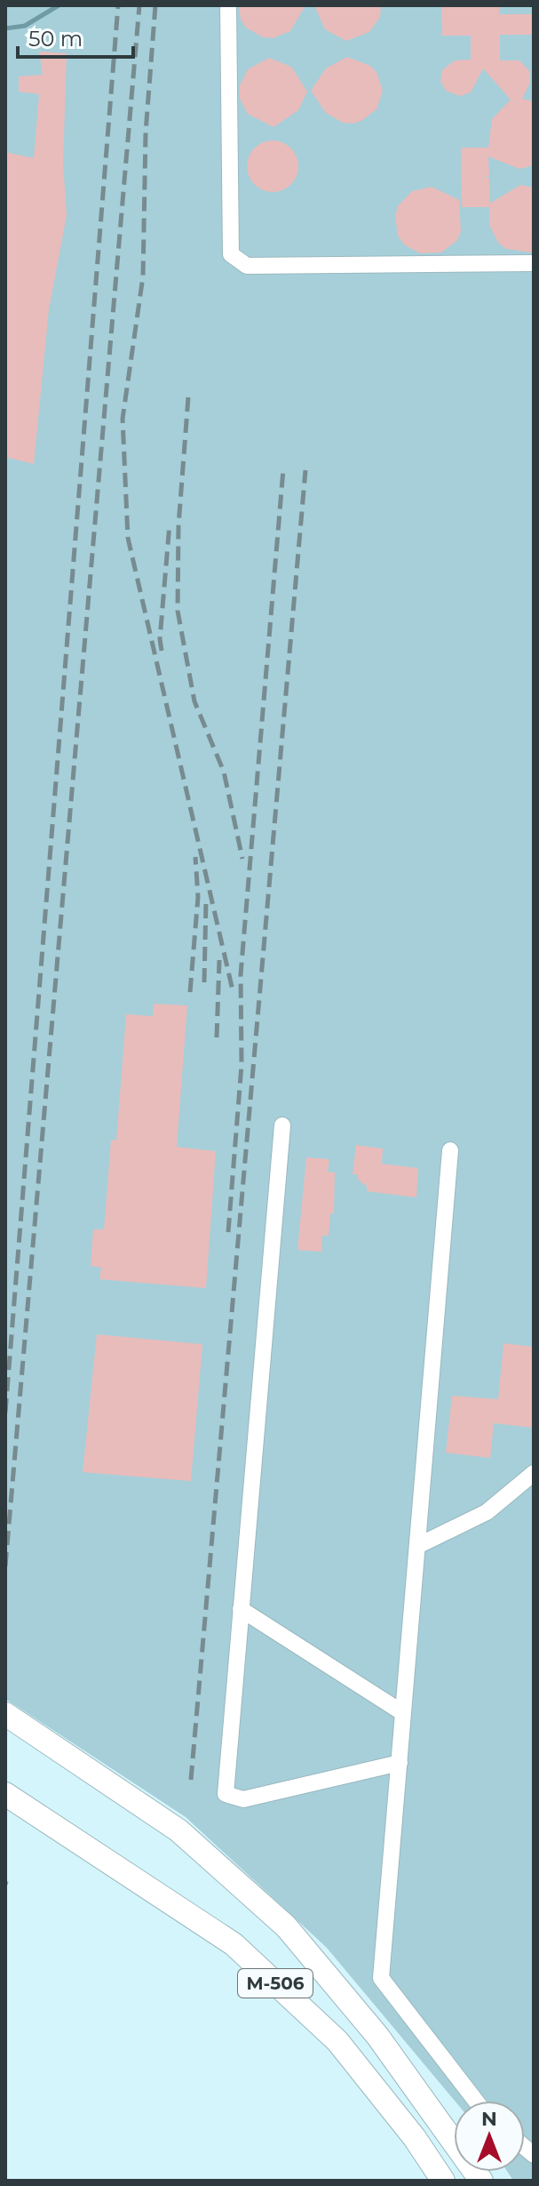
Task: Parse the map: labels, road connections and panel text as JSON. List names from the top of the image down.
{
  "streets": {
    "highway": ["M-506"]
  },
  "scale_bar": "50 m",
  "north": "top"
}
